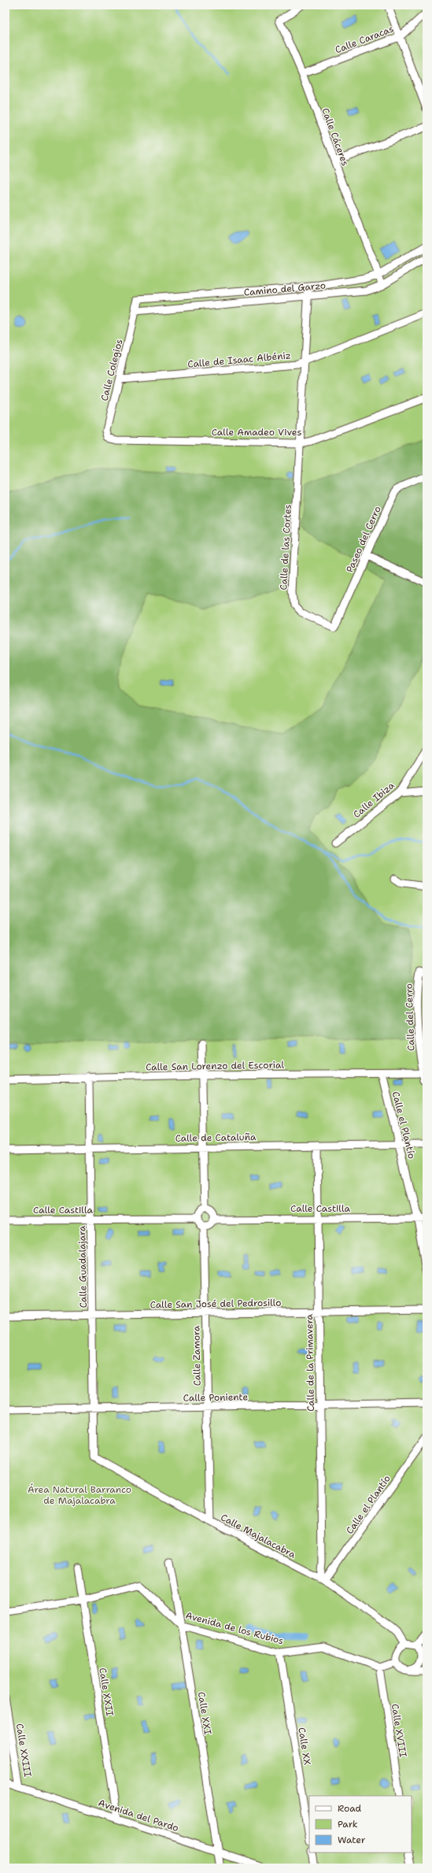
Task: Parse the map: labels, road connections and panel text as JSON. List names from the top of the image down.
{
  "streets": {
    "street": [
      "Calle Caracas",
      "Calle Cáceres",
      "Camino del Garzo",
      "Calle de Isaac Albéniz",
      "Calle Colegios",
      "Calle Amadeo Vives",
      "Paseo del Cerro",
      "Calle de las Cortes",
      "Calle Ibiza",
      "Calle del Cerro",
      "Calle San Lorenzo del Escorial",
      "Calle el Plantío",
      "Calle de Cataluña",
      "Calle Castilla",
      "Calle Guadalajara",
      "Calle San José del Pedrosillo",
      "Calle Zamora",
      "Calle de la Primavera",
      "Calle Poniente",
      "Calle Majalacabra",
      "Avenida de los Rubios",
      "Calle XXII",
      "Calle XXI",
      "Calle XVIII",
      "Calle XX",
      "Calle XXIII",
      "Avenida del Pardo"
    ]
  },
  "crossings": [
    ["Calle Caracas", "Calle Cáceres"],
    ["Calle Cáceres", "Camino del Garzo"],
    ["Camino del Garzo", "Calle Colegios"],
    ["Calle de Isaac Albéniz", "Calle Colegios"],
    ["Calle Colegios", "Calle Amadeo Vives"],
    ["Calle Amadeo Vives", "Calle de las Cortes"],
    ["Paseo del Cerro", "Calle de las Cortes"],
    ["Calle del Cerro", "Calle San Lorenzo del Escorial"],
    ["Calle San Lorenzo del Escorial", "Calle el Plantío"],
    ["Calle San Lorenzo del Escorial", "Calle Guadalajara"],
    ["Calle el Plantío", "Calle de Cataluña"],
    ["Calle el Plantío", "Calle Castilla"],
    ["Calle el Plantío", "Calle de la Primavera"],
    ["Calle el Plantío", "Calle Majalacabra"],
    ["Calle de Cataluña", "Calle Guadalajara"],
    ["Calle de Cataluña", "Calle de la Primavera"],
    ["Calle Castilla", "Calle Guadalajara"],
    ["Calle Castilla", "Calle Zamora"],
    ["Calle Castilla", "Calle de la Primavera"],
    ["Calle Guadalajara", "Calle San José del Pedrosillo"],
    ["Calle Guadalajara", "Calle Poniente"],
    ["Calle Guadalajara", "Calle Majalacabra"],
    ["Calle San José del Pedrosillo", "Calle Zamora"],
    ["Calle San José del Pedrosillo", "Calle de la Primavera"],
    ["Calle Zamora", "Calle Poniente"],
    ["Calle Zamora", "Calle Majalacabra"],
    ["Calle de la Primavera", "Calle Poniente"],
    ["Calle de la Primavera", "Calle Majalacabra"],
    ["Avenida de los Rubios", "Calle XXII"],
    ["Avenida de los Rubios", "Calle XXI"],
    ["Avenida de los Rubios", "Calle XVIII"],
    ["Avenida de los Rubios", "Calle XX"],
    ["Calle XXII", "Avenida del Pardo"],
    ["Calle XXI", "Avenida del Pardo"],
    ["Calle XXIII", "Avenida del Pardo"]
  ],
  "parks": ["Área Natural Barranco de Majalacabra"],
  "legend": ["Road", "Park", "Water"]
}
